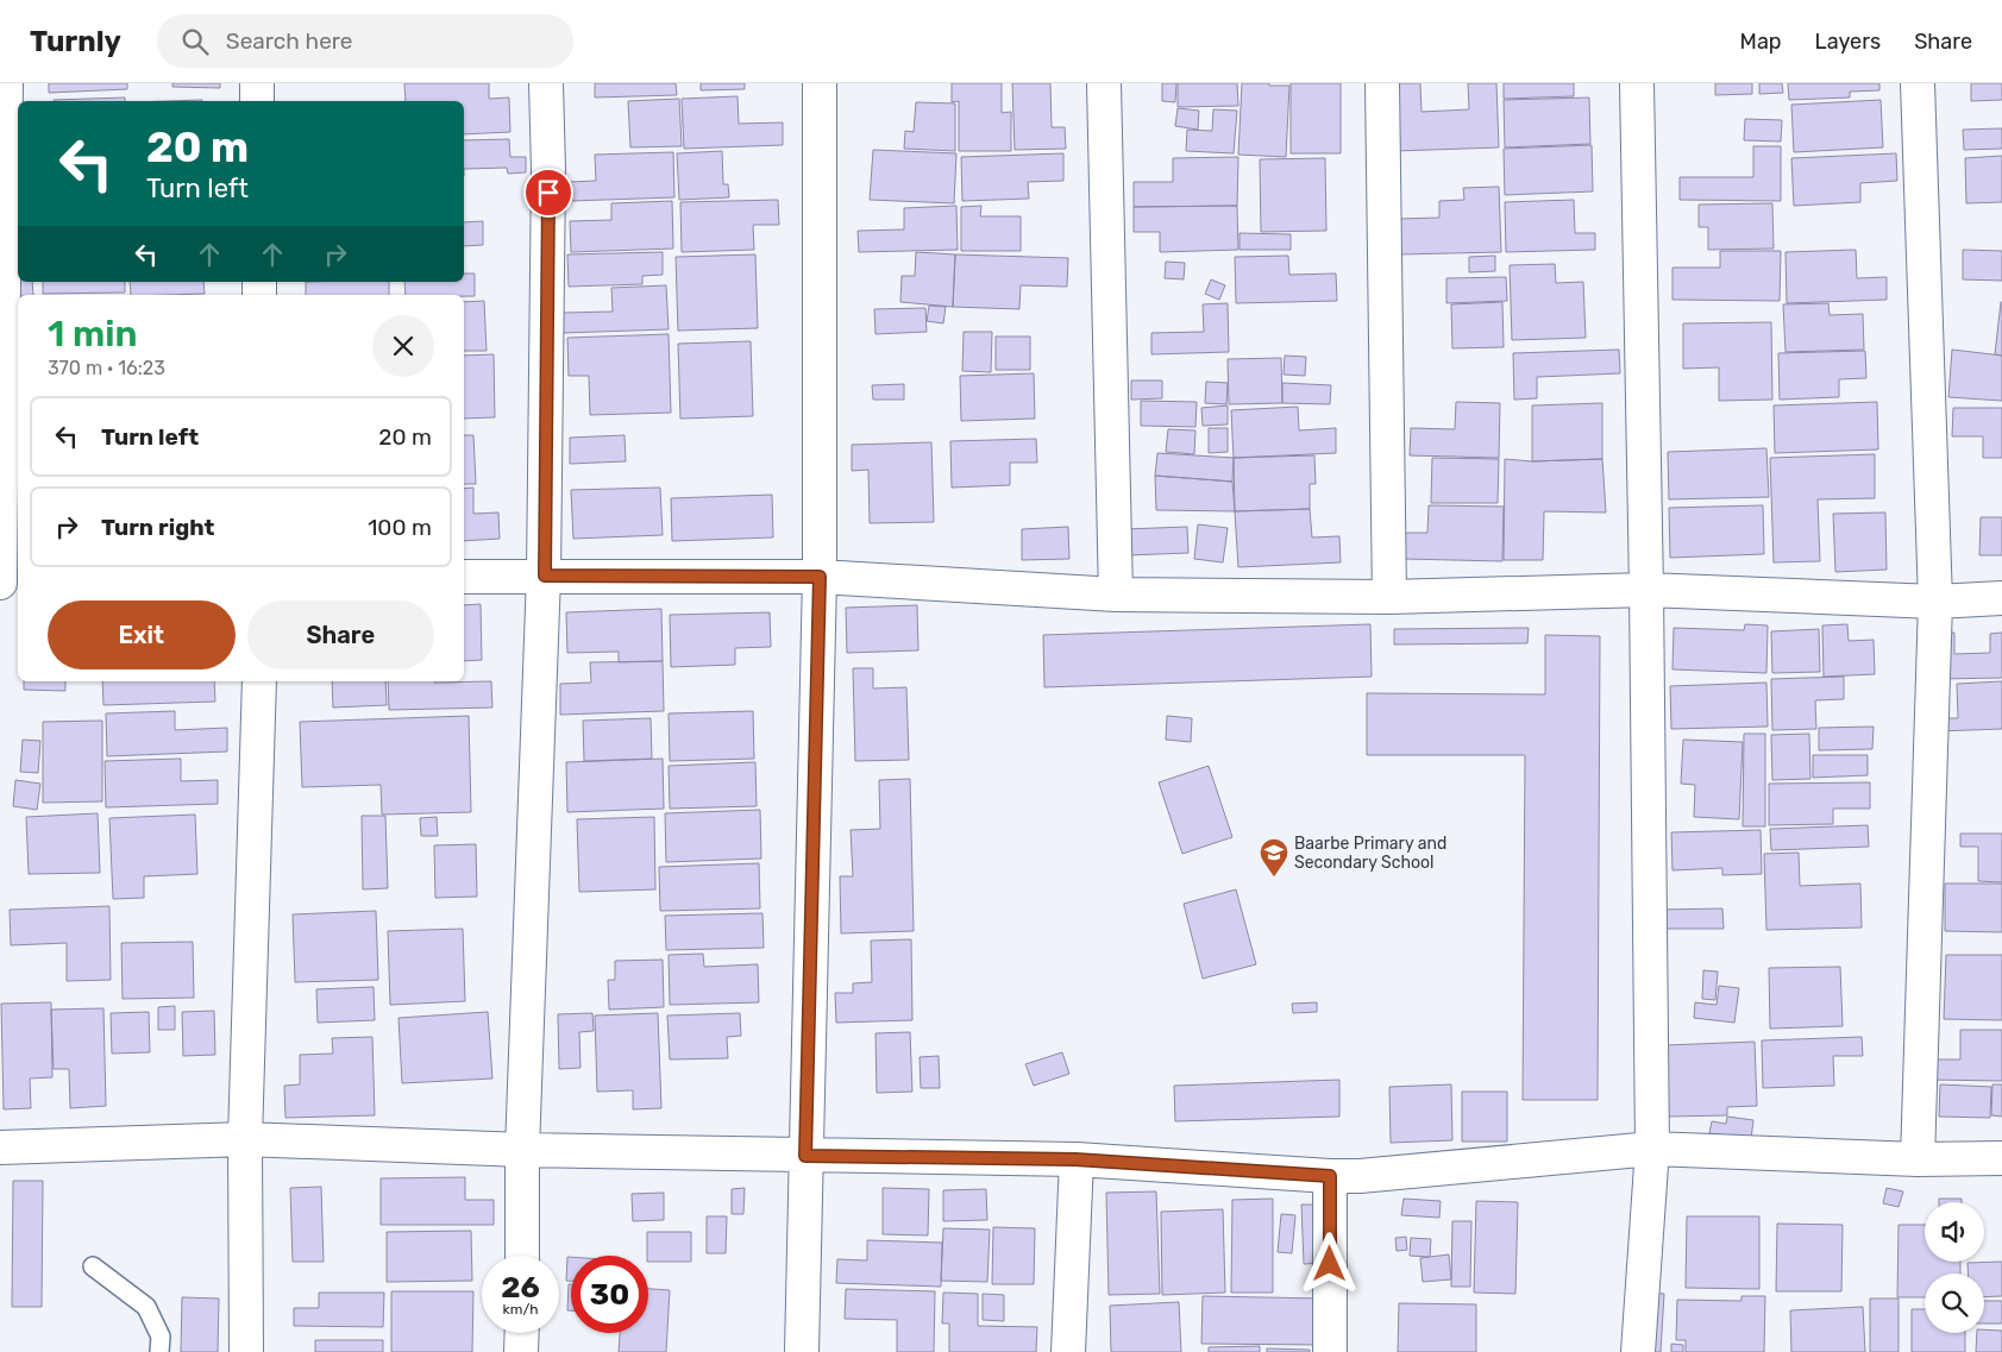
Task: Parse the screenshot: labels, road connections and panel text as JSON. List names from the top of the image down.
{
  "places": {
    "school or university": ["Baarbe Primary and Secondary School"]
  },
  "page": {
    "header": "Turnly",
    "search": "Search here",
    "nav": ["Map", "Layers", "Share"],
    "turn": ["20 m", "Turn left"],
    "heading": ["1 min", "370 m · 16:23"],
    "list": [
      {
        "name": "Turn left",
        "value": "20 m"
      },
      {
        "name": "Turn right",
        "value": "100 m"
      }
    ],
    "buttons": ["Exit", "Share"],
    "speed": "26 km/h",
    "limit": "30"
  }
}
